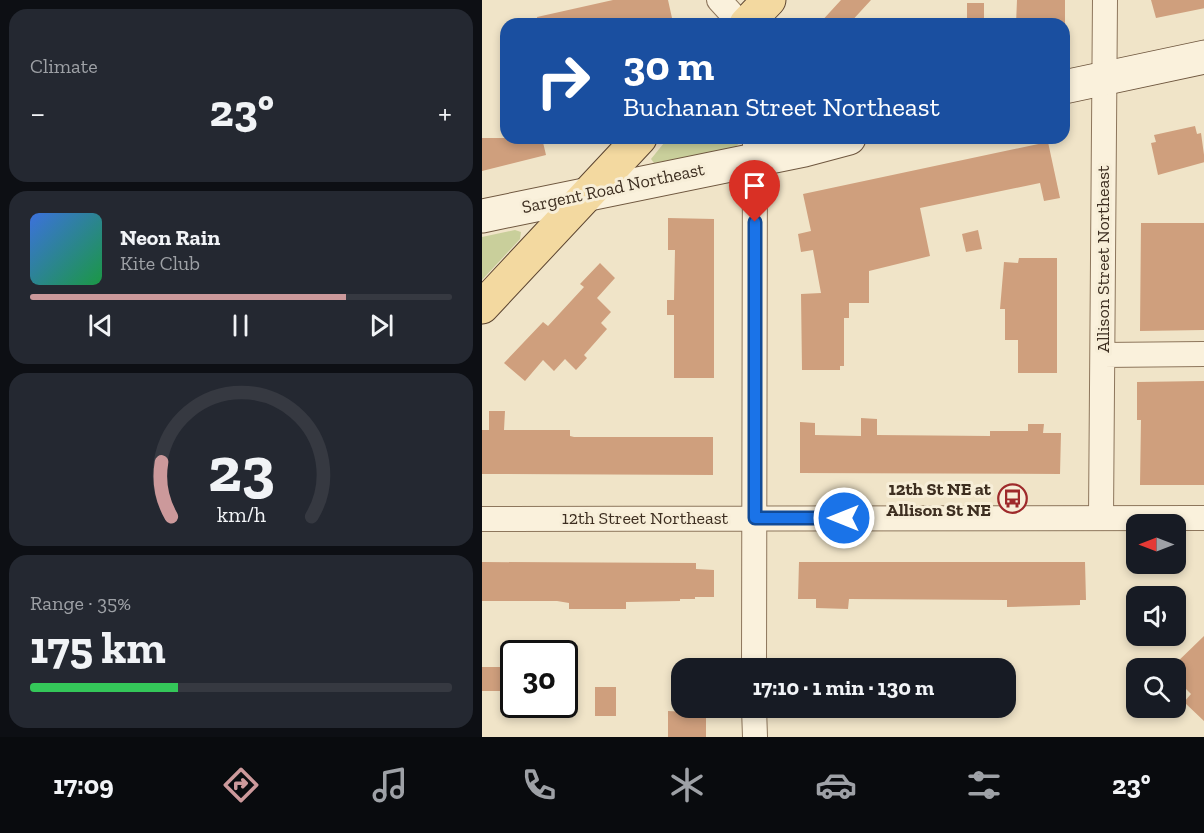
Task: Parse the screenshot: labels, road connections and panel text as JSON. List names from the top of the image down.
{
  "streets": {
    "main road": ["Sargent Road Northeast"],
    "street": ["Allison Street Northeast", "12th Street Northeast"]
  },
  "crossings": [
    ["Allison Street Northeast", "12th Street Northeast"]
  ],
  "places": {
    "bus stop": ["12th St NE at Allison St NE"]
  },
  "north": "left",
  "page": {
    "tile": [
      "Climate",
      ["Range · 35%", "175 km"]
    ],
    "turn": ["30 m", "Buchanan Street Northeast"],
    "heat": ["−", "23°", "+"],
    "song": ["Neon Rain", "Kite Club"],
    "limit": "30",
    "trip": "17:10 · 1 min · 130 m",
    "tabs": ["17:09", "23°"],
    "gauge": ["23", "km/h"]
  }
}
